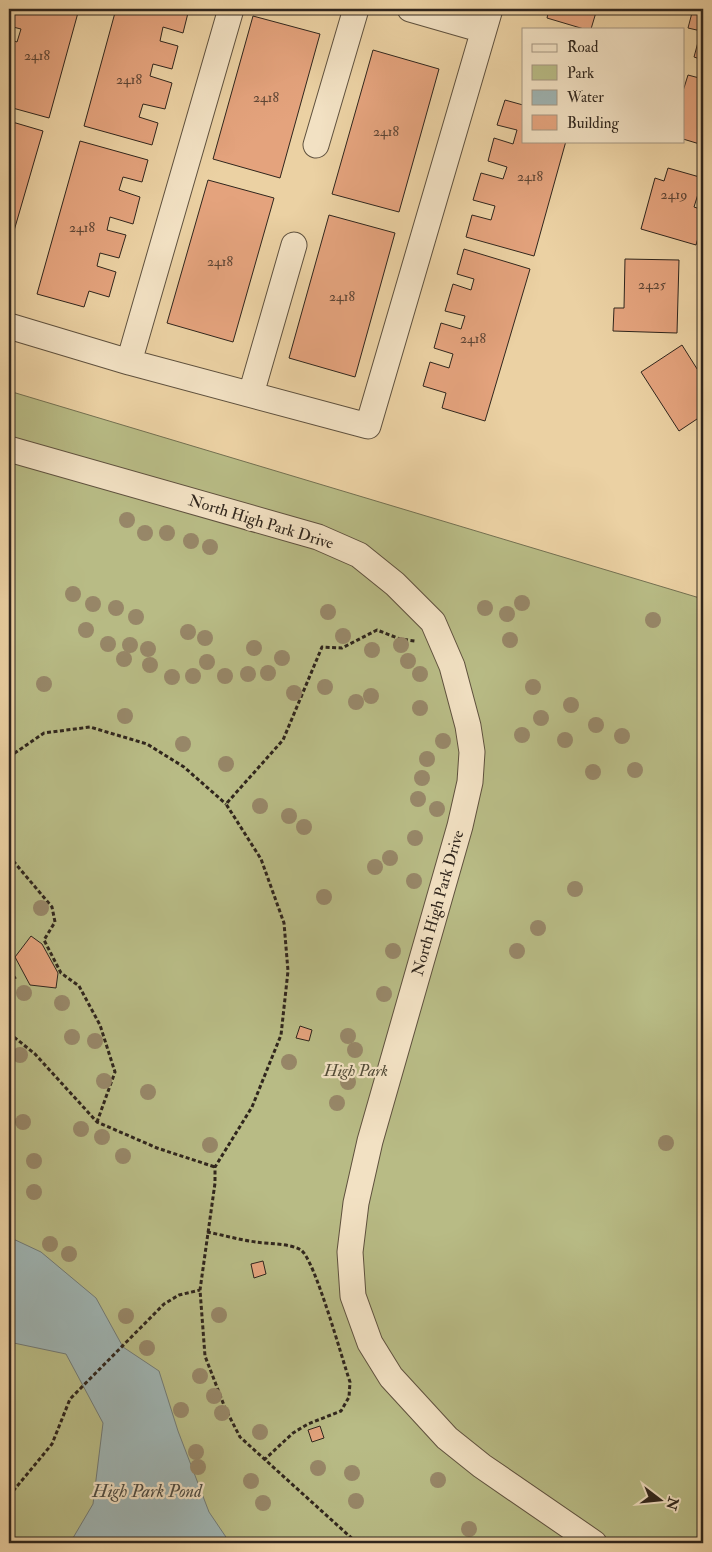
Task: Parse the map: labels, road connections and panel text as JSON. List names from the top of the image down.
{
  "streets": {
    "street": ["North High Park Drive"]
  },
  "water": ["High Park Pond"],
  "parks": ["High Park"],
  "house_numbers": [
    "2418",
    "2418",
    "2418",
    "2418",
    "2418",
    "2419",
    "2418",
    "2418",
    "2425",
    "2418",
    "2418"
  ],
  "legend": [
    "Road",
    "Park",
    "Water",
    "Building"
  ],
  "north": "right"
}
